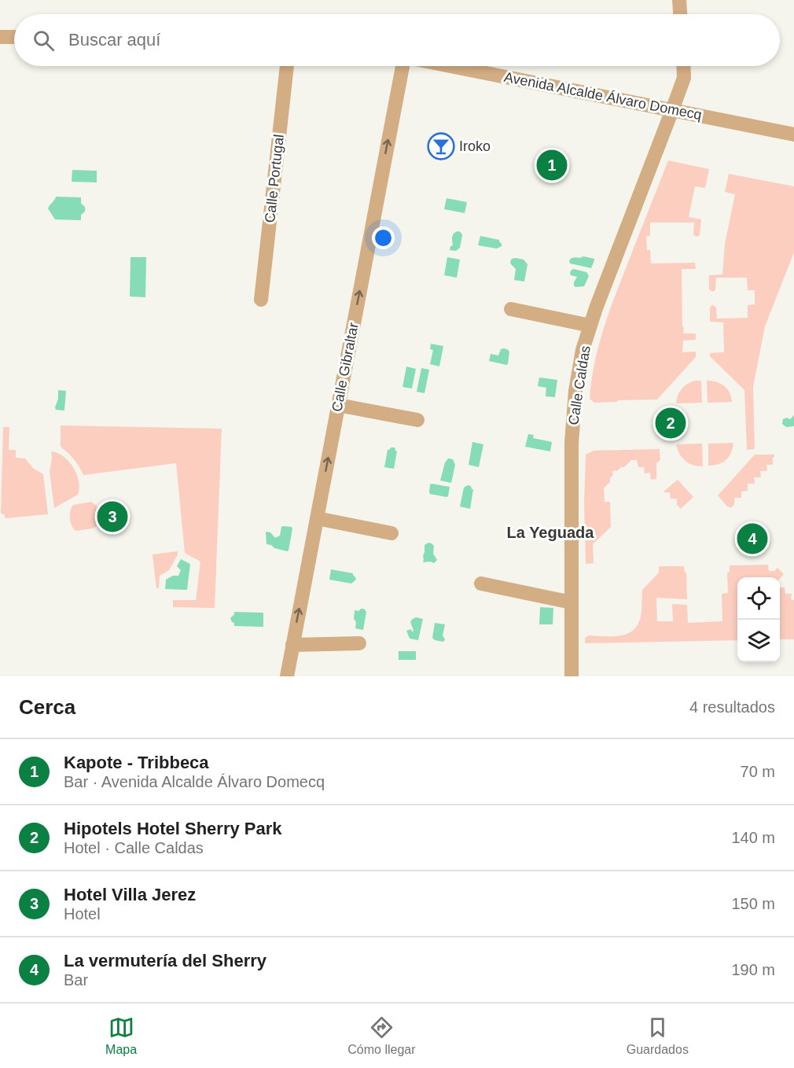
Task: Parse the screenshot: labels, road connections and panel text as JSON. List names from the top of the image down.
{
  "streets": {
    "street": [
      "Avenida Alcalde Álvaro Domecq",
      "Calle Portugal",
      "Calle Gibraltar",
      "Calle Caldas"
    ]
  },
  "crossings": [
    ["Avenida Alcalde Álvaro Domecq", "Calle Caldas"]
  ],
  "one_way": ["Calle Gibraltar"],
  "districts": ["La Yeguada"],
  "places": {
    "bar": ["Iroko"]
  },
  "page": {
    "search": "Buscar aquí",
    "pins": [
      "1",
      "2",
      "3",
      "4"
    ],
    "heading": ["Cerca", "4 resultados"],
    "list": [
      {
        "mark": "1",
        "name": "Kapote - Tribbeca",
        "note": "Bar · Avenida Alcalde Álvaro Domecq",
        "value": "70 m"
      },
      {
        "mark": "2",
        "name": "Hipotels Hotel Sherry Park",
        "note": "Hotel · Calle Caldas",
        "value": "140 m"
      },
      {
        "mark": "3",
        "name": "Hotel Villa Jerez",
        "note": "Hotel",
        "value": "150 m"
      },
      {
        "mark": "4",
        "name": "La vermutería del Sherry",
        "note": "Bar",
        "value": "190 m"
      }
    ],
    "nav": ["Mapa", "Cómo llegar", "Guardados"]
  }
}
